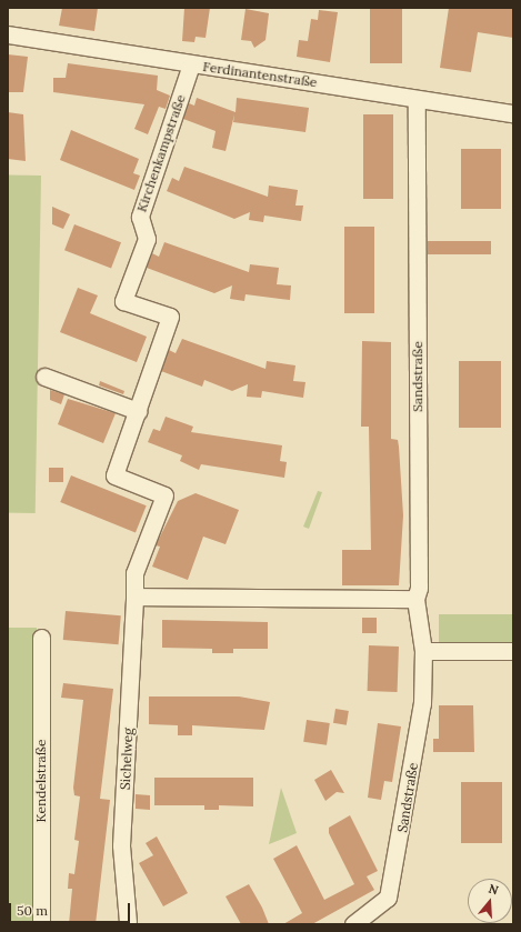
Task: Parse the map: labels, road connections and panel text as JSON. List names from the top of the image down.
{
  "streets": {
    "street": [
      "Ferdinantenstraße",
      "Kirchenkampstraße",
      "Sandstraße",
      "Sichelweg",
      "Kendelstraße"
    ]
  },
  "crossings": [
    ["Ferdinantenstraße", "Kirchenkampstraße"],
    ["Ferdinantenstraße", "Sandstraße"],
    ["Kirchenkampstraße", "Sichelweg"]
  ],
  "scale_bar": "50 m",
  "north": "top"
}
